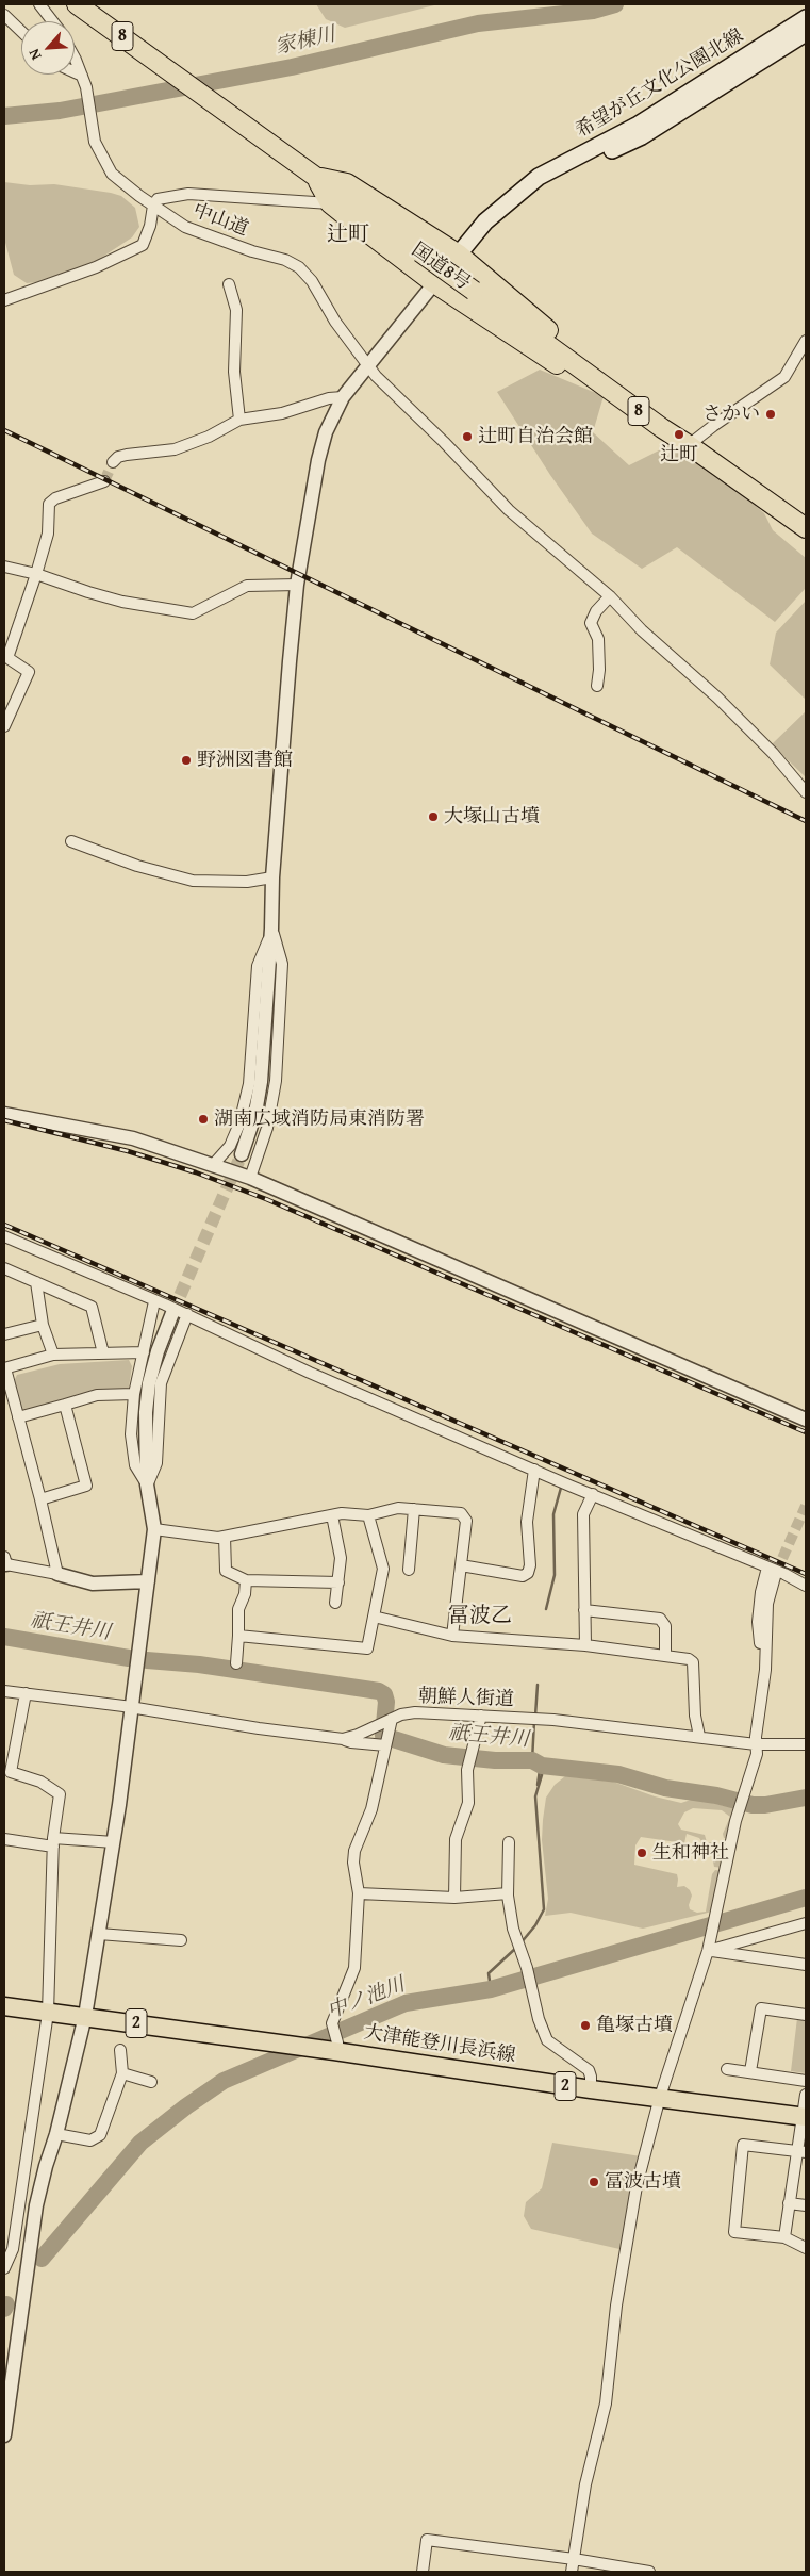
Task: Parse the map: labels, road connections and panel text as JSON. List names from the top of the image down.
{
  "streets": {
    "highway": ["8", "国道8号"],
    "main road": ["希望が丘文化公園北線", "2", "大津能登川長浜線"],
    "street": ["中山道", "朝鮮人街道"]
  },
  "districts": ["辻町", "冨波乙"],
  "water": ["家棟川", "祇王井川", "中ノ池川"],
  "places": [
    "さかい",
    "辻町",
    "辻町自治会館",
    "野洲図書館",
    "大塚山古墳",
    "湖南広域消防局東消防署",
    "生和神社",
    "亀塚古墳",
    "冨波古墳"
  ],
  "north": "bottom left"
}
